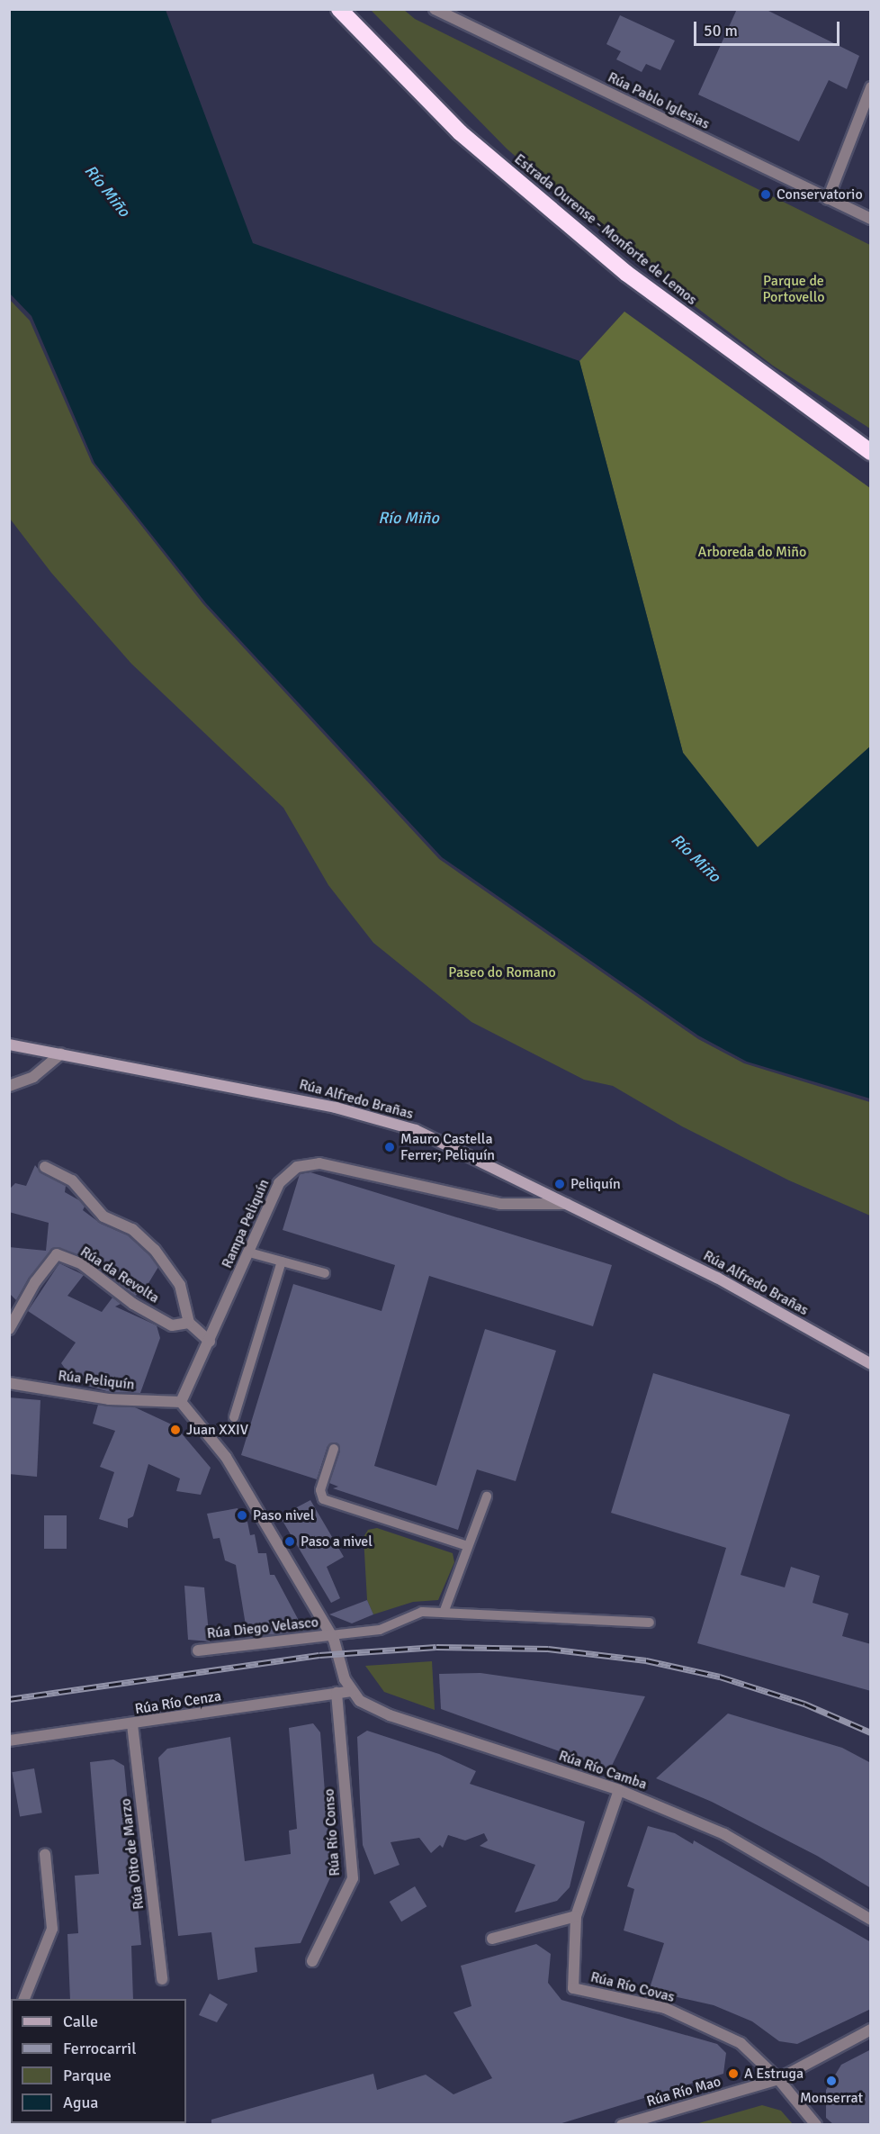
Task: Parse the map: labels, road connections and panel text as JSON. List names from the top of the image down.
{
  "streets": {
    "highway": ["Estrada Ourense - Monforte de Lemos"],
    "street": [
      "Rúa Pablo Iglesias",
      "Rúa Alfredo Brañas",
      "Rampa Peliquín",
      "Rúa da Revolta",
      "Rúa Peliquín",
      "Rúa Diego Velasco",
      "Rúa Río Cenza",
      "Rúa Río Camba",
      "Rúa Río Conso",
      "Rúa Oito de Marzo",
      "Rúa Río Covas",
      "Rúa Río Mao"
    ]
  },
  "crossings": [
    ["Rúa Alfredo Brañas", "Rampa Peliquín"],
    ["Rampa Peliquín", "Rúa Peliquín"],
    ["Rúa Río Cenza", "Rúa Río Camba"],
    ["Rúa Río Cenza", "Rúa Río Conso"],
    ["Rúa Río Cenza", "Rúa Oito de Marzo"],
    ["Rúa Río Camba", "Rúa Río Covas"],
    ["Rúa Río Covas", "Rúa Río Mao"]
  ],
  "water": ["Río Miño"],
  "parks": ["Parque de Portovello", "Arboreda do Miño", "Paseo do Romano"],
  "places": [
    "Conservatorio",
    "Mauro Castella Ferrer; Peliquín",
    "Peliquín",
    "Juan XXIV",
    "Paso nivel",
    "Paso a nivel",
    "A Estruga",
    "Monserrat"
  ],
  "legend": [
    "Calle",
    "Ferrocarril",
    "Parque",
    "Agua"
  ],
  "scale_bar": "50 m"
}
